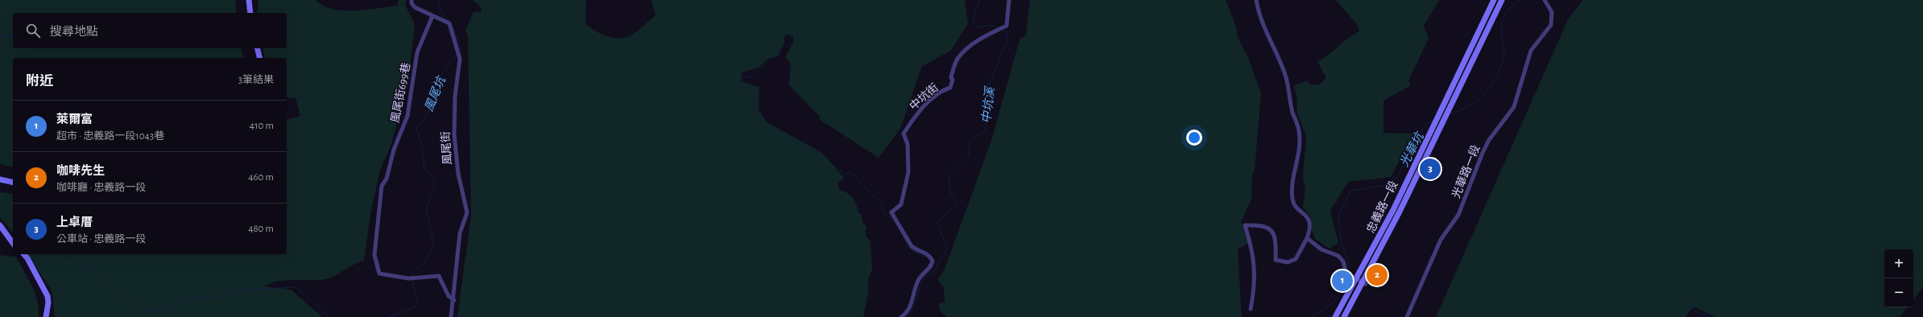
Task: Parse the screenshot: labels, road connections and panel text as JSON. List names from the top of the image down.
{
  "streets": {
    "main road": ["忠義路一段"],
    "street": [
      "風尾街699巷",
      "中坑街",
      "風尾街",
      "光華路一段"
    ]
  },
  "crossings": [
    ["風尾街699巷", "風尾街"]
  ],
  "water": ["風尾坑", "中坑溪", "光華坑"],
  "page": {
    "search": "搜尋地點",
    "heading": ["附近", "3筆結果"],
    "list": [
      {
        "mark": "1",
        "name": "萊爾富",
        "note": "超市 · 忠義路一段1043巷",
        "value": "410 m"
      },
      {
        "mark": "2",
        "name": "咖啡先生",
        "note": "咖啡廳 · 忠義路一段",
        "value": "460 m"
      },
      {
        "mark": "3",
        "name": "上卓厝",
        "note": "公車站 · 忠義路一段",
        "value": "480 m"
      }
    ],
    "pins": ["3", "2", "1"],
    "map_buttons": ["+", "−"]
  }
}
